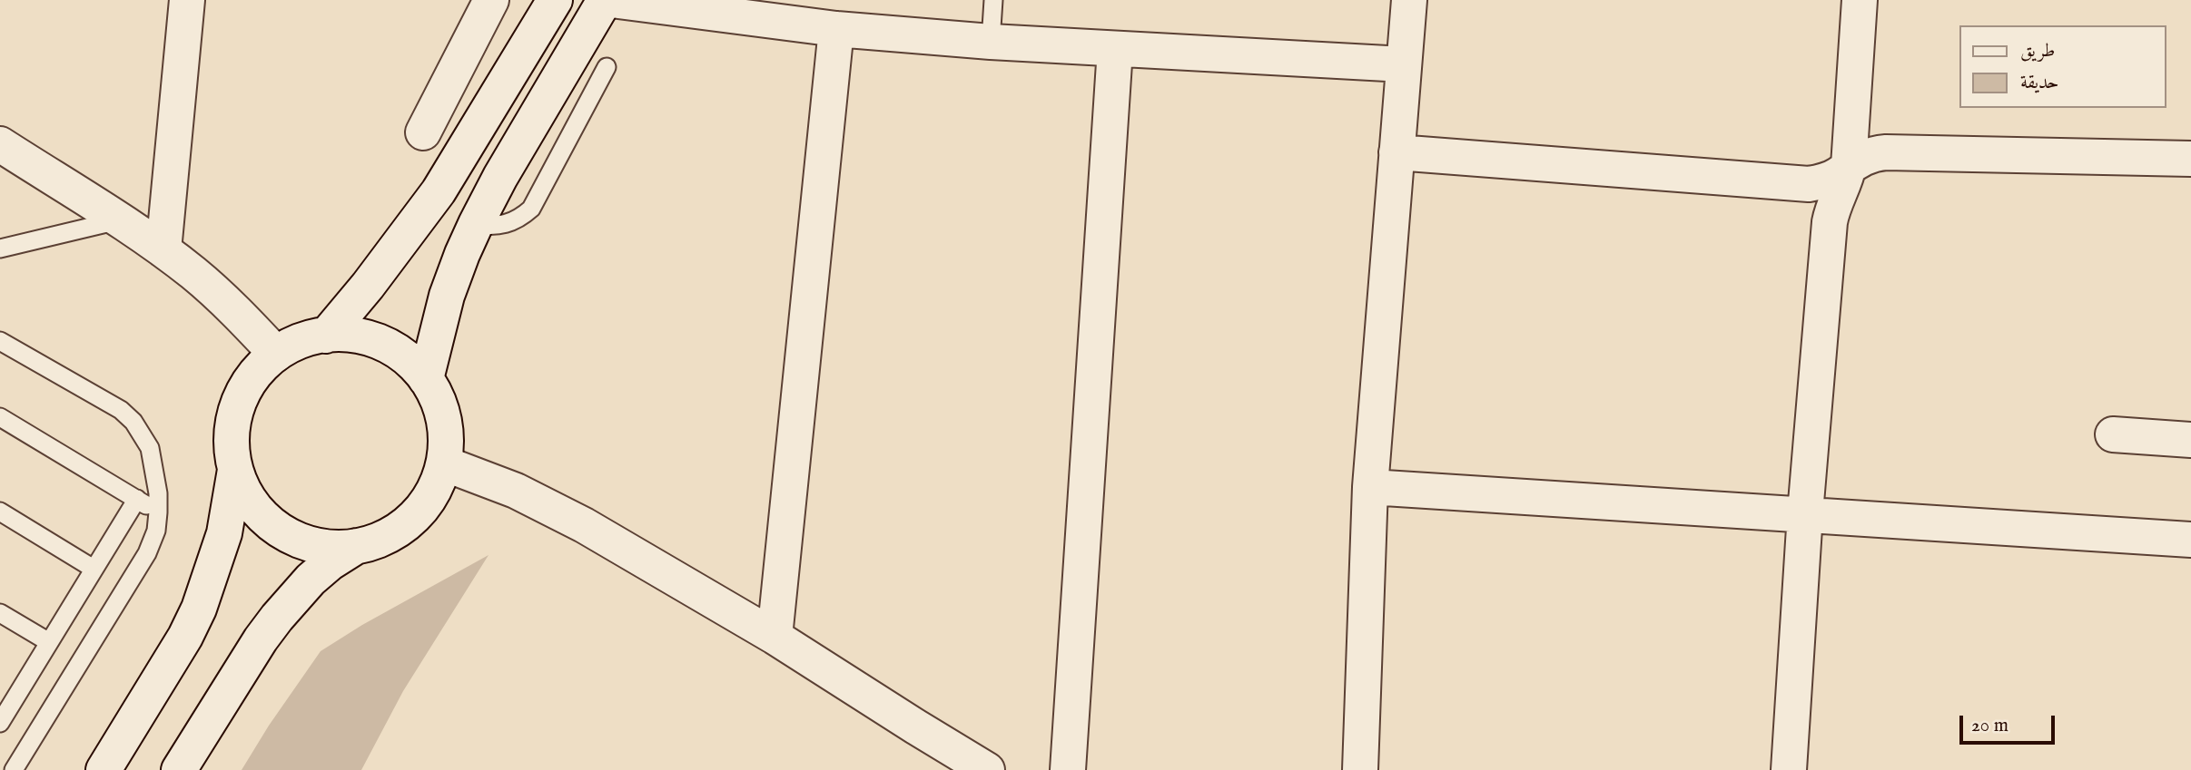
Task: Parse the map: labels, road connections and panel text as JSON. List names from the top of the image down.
{
  "legend": ["طريق", "حديقة"],
  "scale_bar": "20 m"
}
